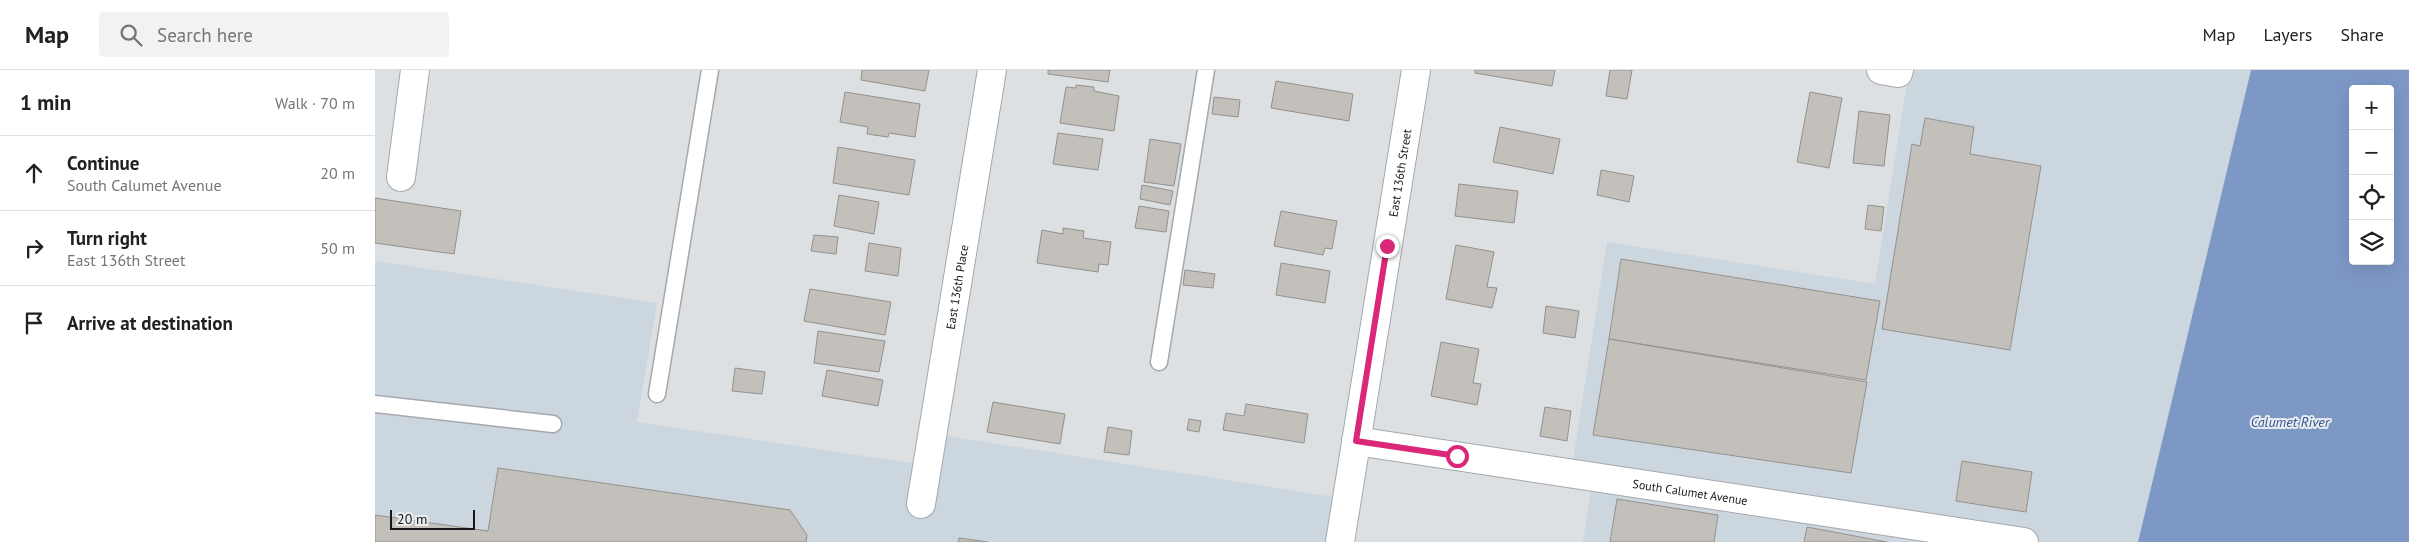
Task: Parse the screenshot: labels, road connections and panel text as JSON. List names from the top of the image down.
{
  "streets": {
    "street": ["East 136th Street", "East 136th Place", "South Calumet Avenue"]
  },
  "crossings": [
    ["East 136th Street", "South Calumet Avenue"]
  ],
  "water": ["Calumet River"],
  "scale_bar": "20 m",
  "page": {
    "header": "Map",
    "search": "Search here",
    "nav": ["Map", "Layers", "Share"],
    "heading": ["1 min", "Walk · 70 m"],
    "map_buttons": ["+", "−"],
    "list": [
      ["Continue", "South Calumet Avenue", "20 m"],
      ["Turn right", "East 136th Street", "50 m"],
      "Arrive at destination"
    ],
    "scale": "20 m"
  }
}
